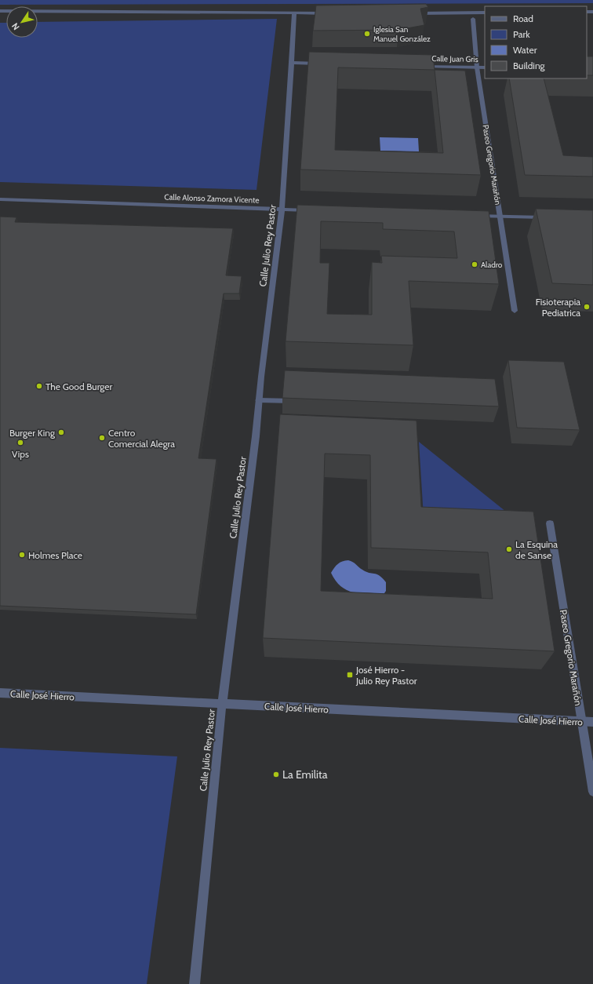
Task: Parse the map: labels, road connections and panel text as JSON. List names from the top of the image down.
{
  "streets": {
    "street": [
      "Calle Juan Gris",
      "Paseo Gregorio Marañón",
      "Calle Alonso Zamora Vicente",
      "Calle Julio Rey Pastor",
      "Calle José Hierro"
    ]
  },
  "crossings": [
    ["Calle Juan Gris", "Paseo Gregorio Marañón"],
    ["Paseo Gregorio Marañón", "Calle José Hierro"],
    ["Calle Alonso Zamora Vicente", "Calle Julio Rey Pastor"],
    ["Calle Julio Rey Pastor", "Calle José Hierro"]
  ],
  "places": {
    "other": [
      "Iglesia San Manuel González",
      "Aladro",
      "Fisioterapia Pediatrica",
      "The Good Burger",
      "Burger King",
      "Centro Comercial Alegra",
      "Vips",
      "La Esquina de Sanse",
      "Holmes Place",
      "La Emilita"
    ],
    "transit": ["José Hierro - Julio Rey Pastor"]
  },
  "legend": [
    "Road",
    "Park",
    "Water",
    "Building"
  ],
  "north": "bottom left"
}
